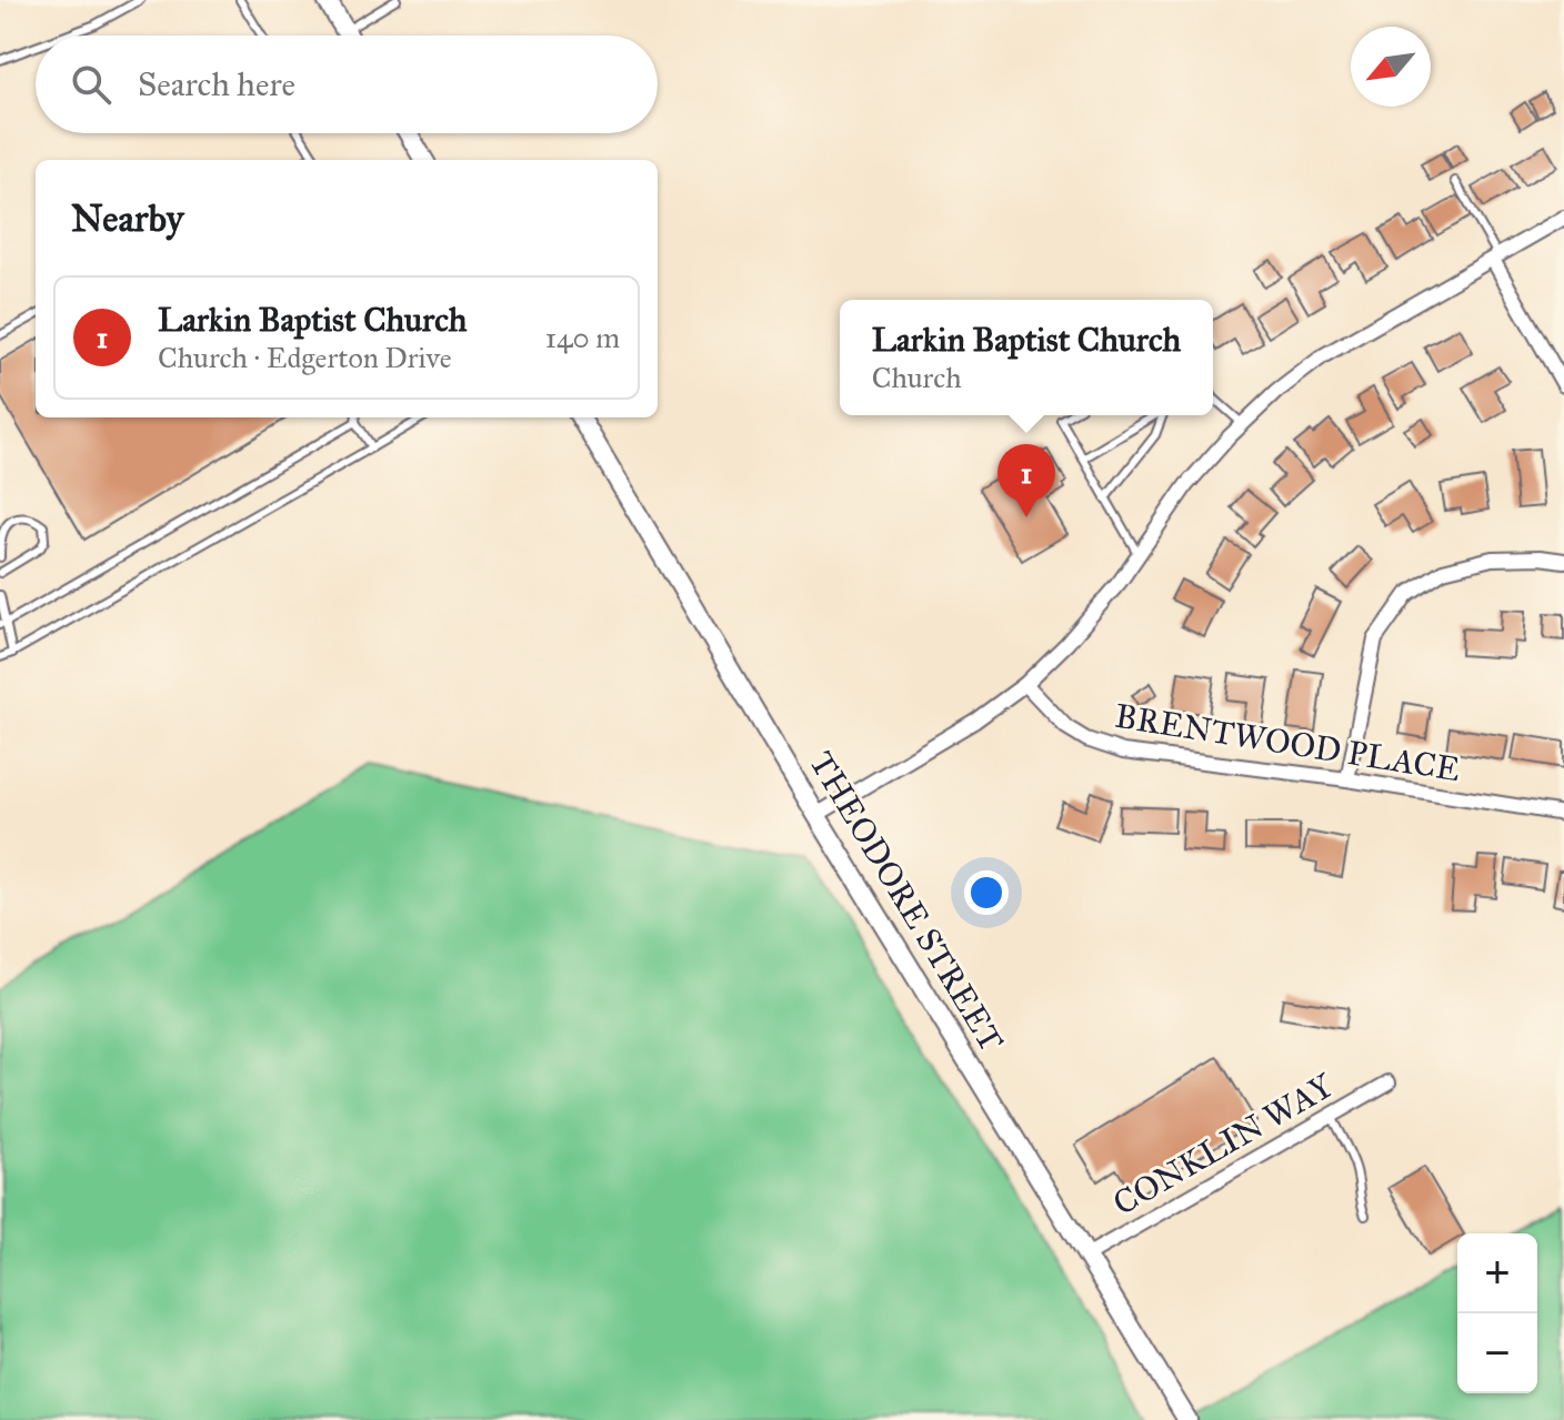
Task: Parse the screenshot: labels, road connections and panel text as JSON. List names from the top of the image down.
{
  "streets": {
    "street": ["BRENTWOOD PLACE", "THEODORE STREET", "CONKLIN WAY"]
  },
  "crossings": [
    ["THEODORE STREET", "CONKLIN WAY"]
  ],
  "north": "bottom left",
  "page": {
    "search": "Search here",
    "heading": "Nearby",
    "list": [
      {
        "mark": "1",
        "name": "Larkin Baptist Church",
        "note": "Church · Edgerton Drive",
        "value": "140 m"
      }
    ],
    "popup": ["Larkin Baptist Church", "Church"],
    "pins": "1",
    "map_buttons": ["+", "−"]
  }
}
